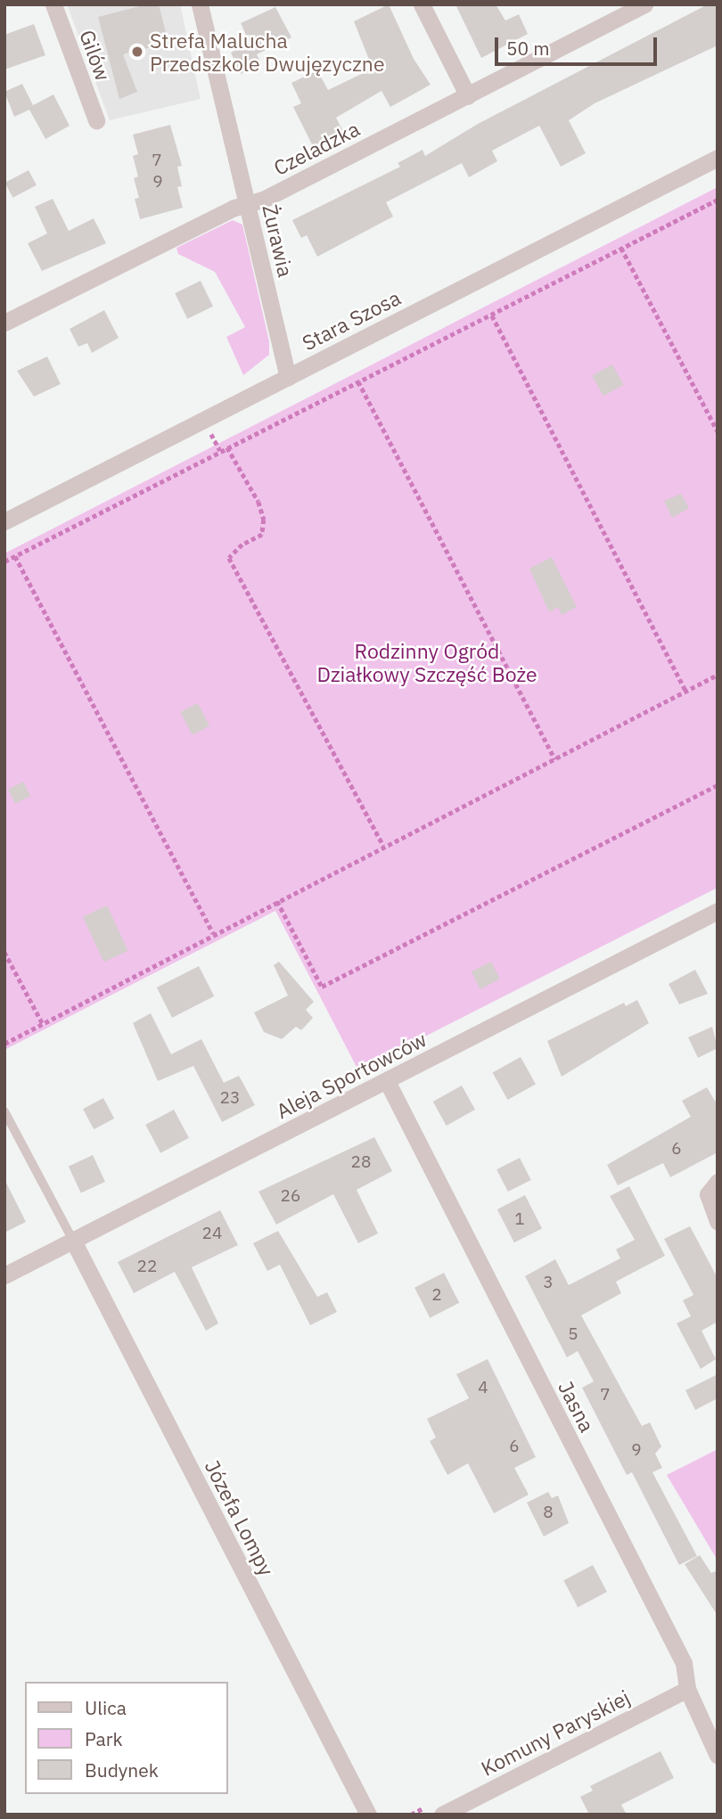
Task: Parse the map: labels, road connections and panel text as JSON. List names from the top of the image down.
{
  "streets": {
    "street": [
      "Gilów",
      "Czeladzka",
      "Żurawia",
      "Stara Szosa",
      "Aleja Sportowców",
      "Jasna",
      "Józefa Lompy",
      "Komuny Paryskiej"
    ]
  },
  "crossings": [
    ["Czeladzka", "Żurawia"],
    ["Żurawia", "Stara Szosa"],
    ["Aleja Sportowców", "Jasna"],
    ["Aleja Sportowców", "Józefa Lompy"],
    ["Jasna", "Komuny Paryskiej"]
  ],
  "parks": ["Rodzinny Ogród Działkowy Szczęść Boże"],
  "places": ["Strefa Malucha Przedszkole Dwujęzyczne"],
  "house_numbers": [
    "7",
    "9",
    "23",
    "6",
    "28",
    "26",
    "1",
    "24",
    "22",
    "3",
    "2",
    "5",
    "4",
    "7",
    "6",
    "9",
    "8"
  ],
  "legend": ["Ulica", "Park", "Budynek"],
  "scale_bar": "50 m"
}
